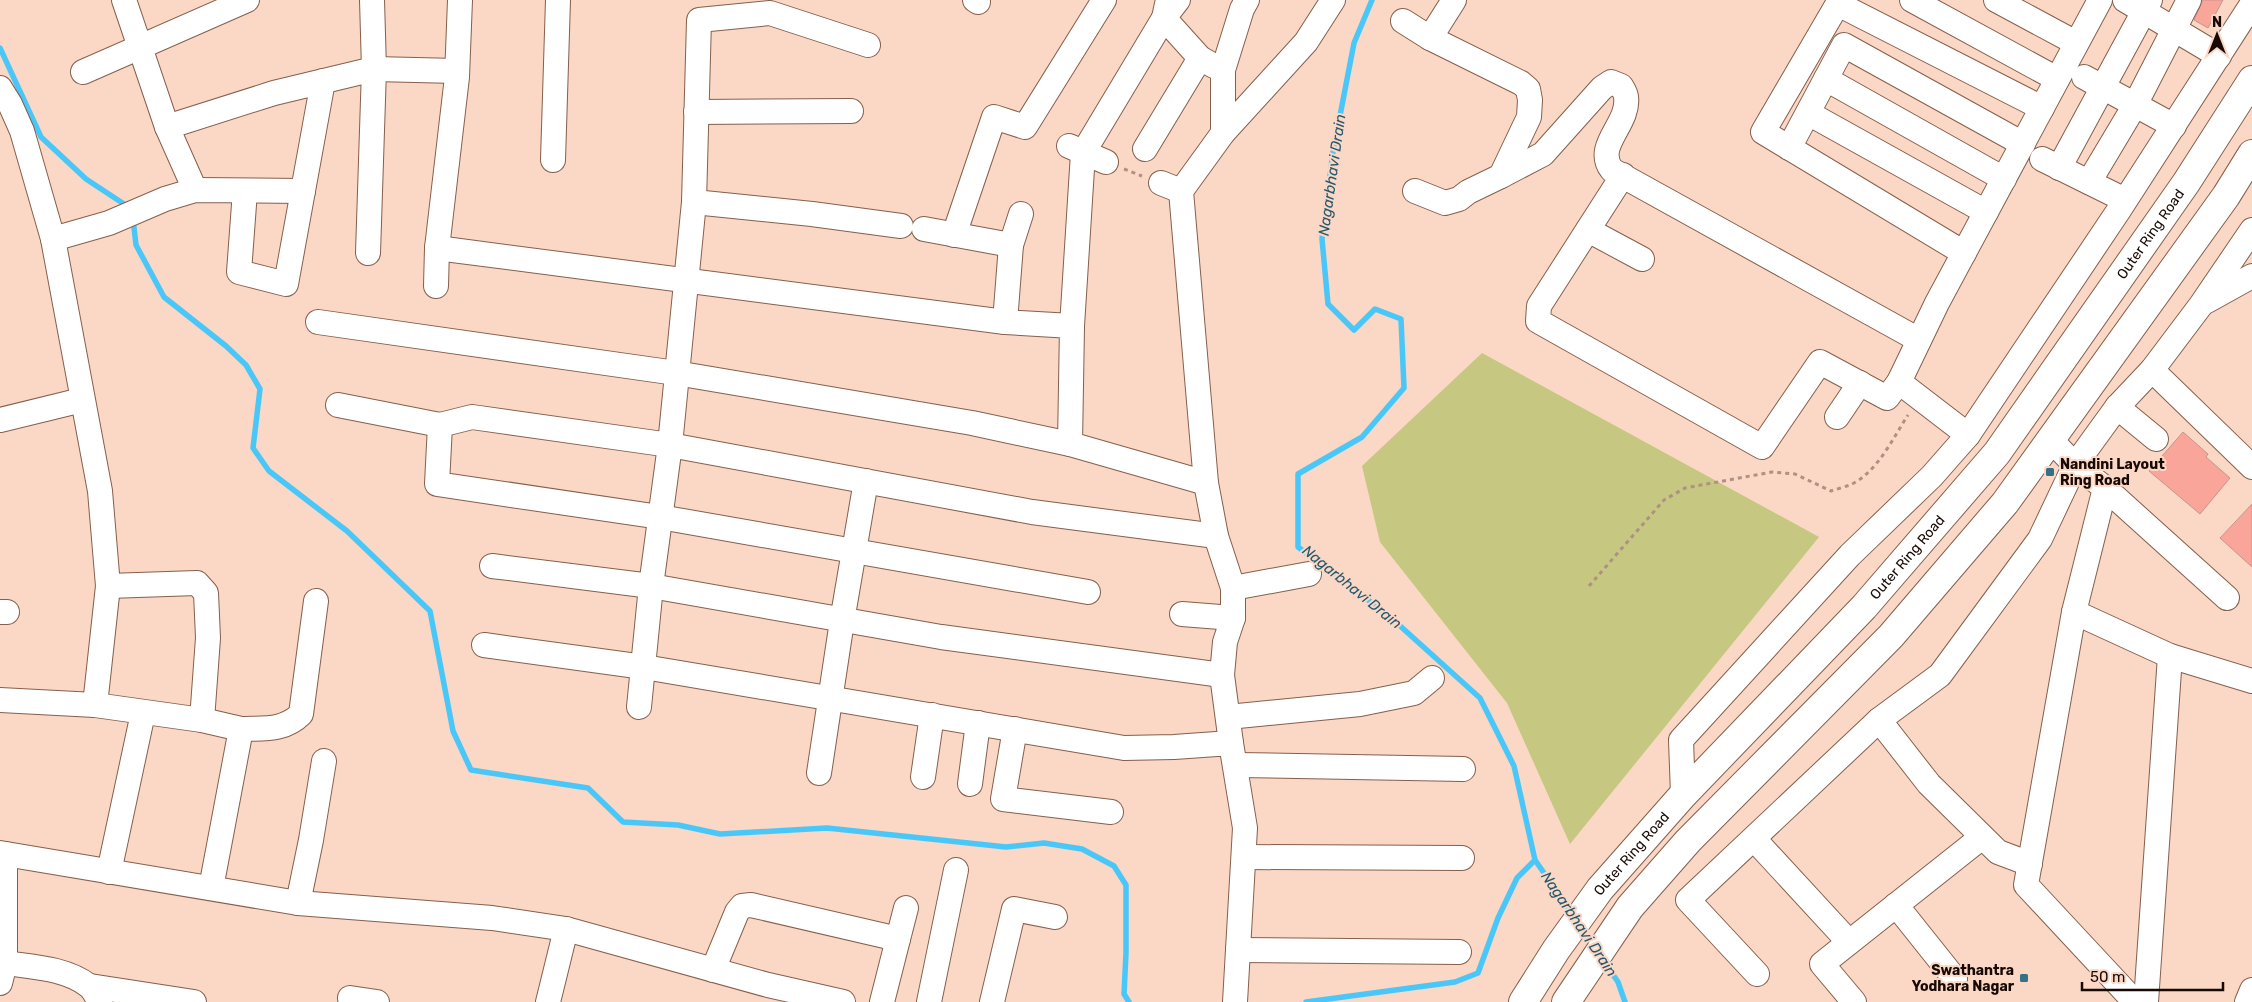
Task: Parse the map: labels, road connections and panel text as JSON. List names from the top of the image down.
{
  "streets": {
    "highway": ["Outer Ring Road"]
  },
  "water": ["Nagarbhavi Drain"],
  "places": {
    "transit": ["Nandini Layout Ring Road", "Swathantra Yodhara Nagar"]
  },
  "scale_bar": "50 m",
  "north": "top"
}
